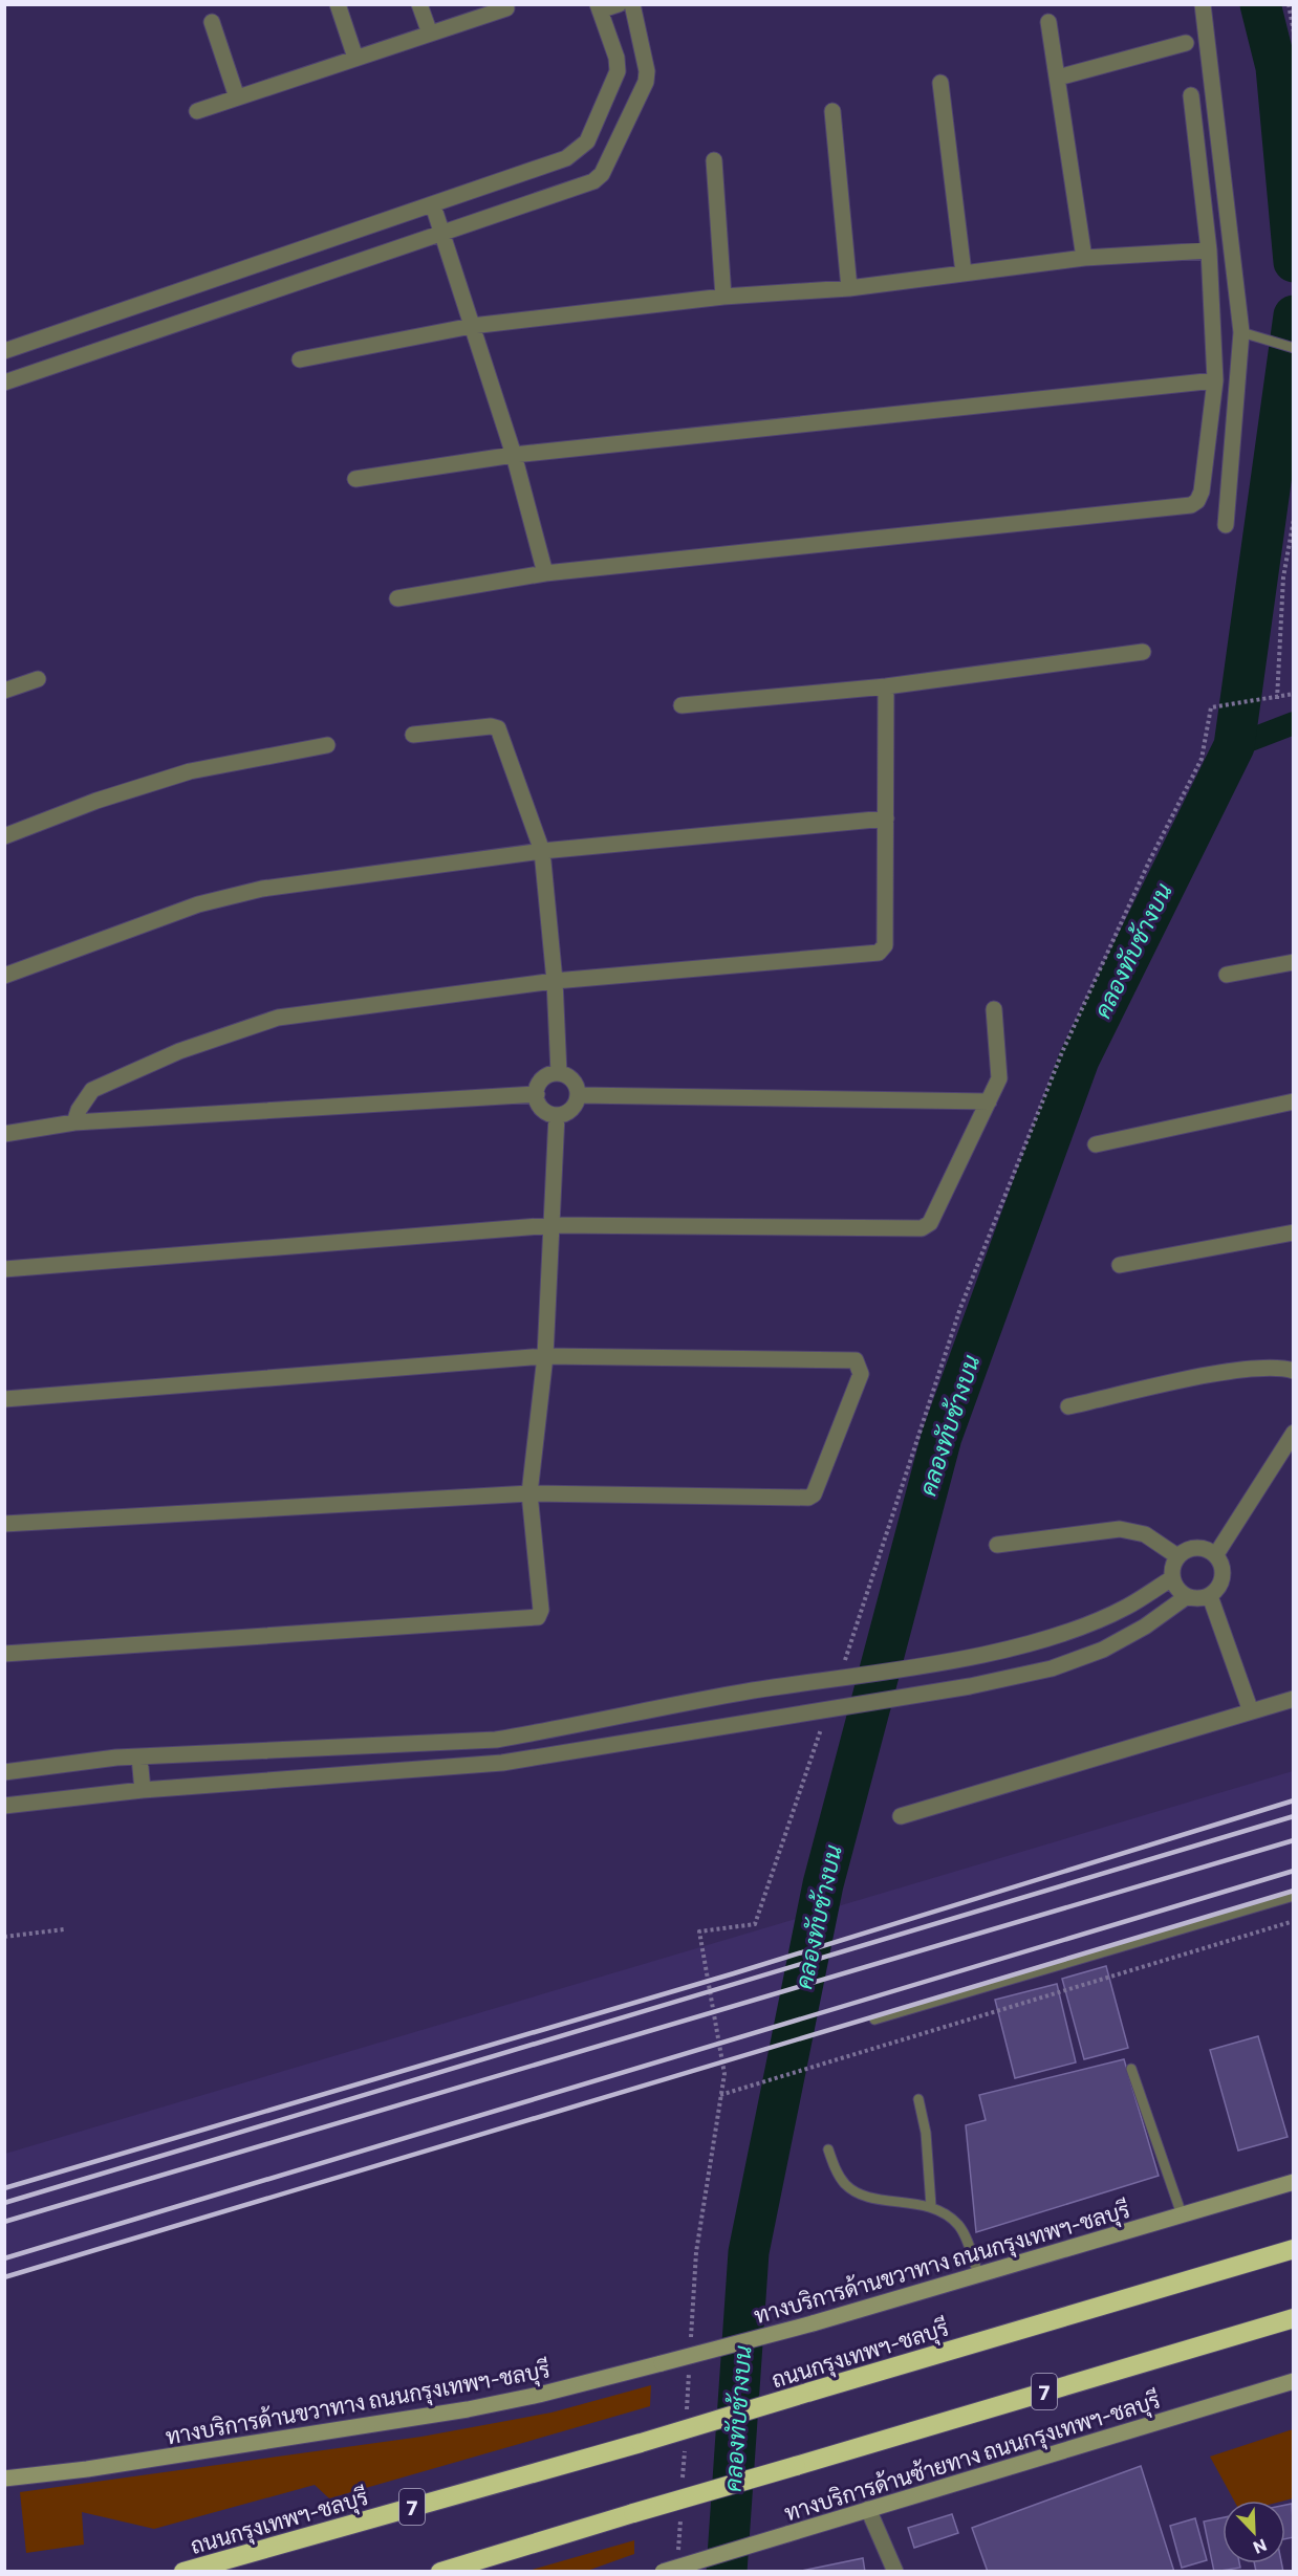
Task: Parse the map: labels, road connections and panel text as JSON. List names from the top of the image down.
{
  "streets": {
    "highway": ["ถนนกรุงเทพฯ-ชลบุรี", "7"],
    "main road": ["ทางบริการด้านขวาทาง ถนนกรุงเทพฯ-ชลบุรี", "ทางบริการด้านซ้ายทาง ถนนกรุงเทพฯ-ชลบุรี"]
  },
  "water": ["คลองทับช้างบน"],
  "north": "bottom right"
}
